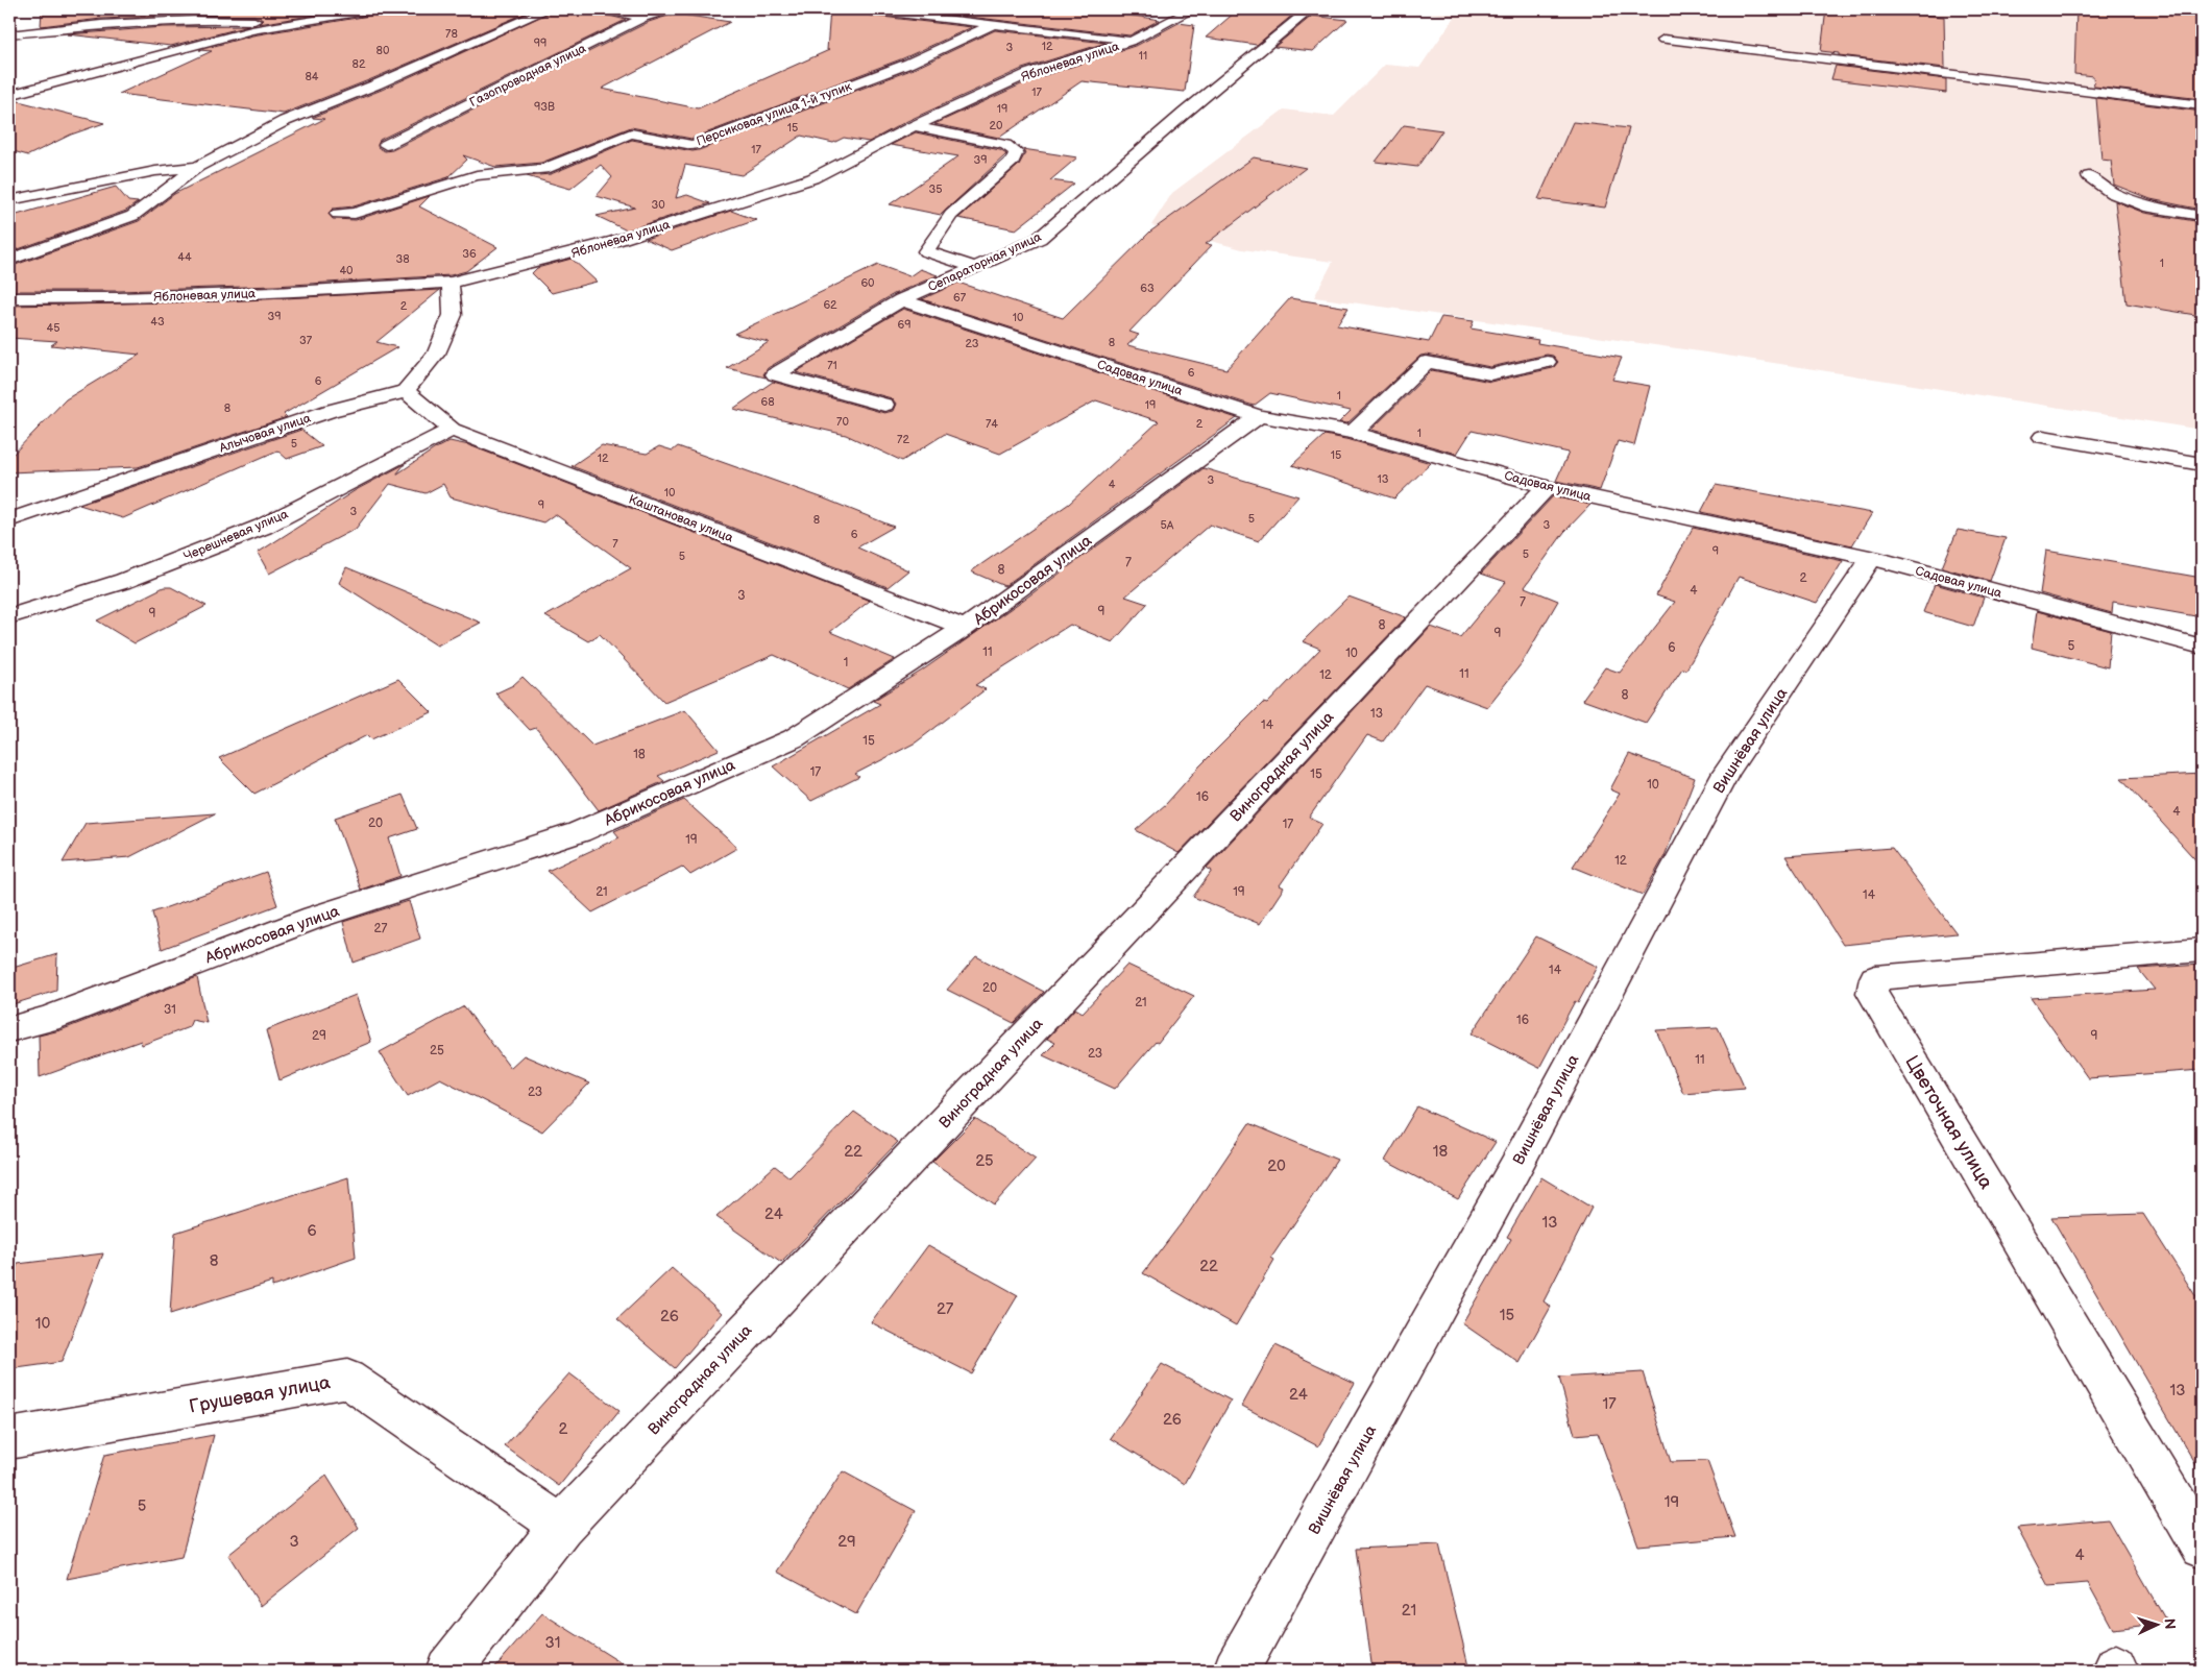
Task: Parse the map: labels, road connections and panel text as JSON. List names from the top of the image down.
{
  "streets": {
    "street": [
      "Яблоневая улица",
      "Газопроводная улица",
      "Персиковая улица 1-й тупик",
      "Сепараторная улица",
      "Садовая улица",
      "Алычовая улица",
      "Каштановая улица",
      "Черешневая улица",
      "Абрикосовая улица",
      "Вишнёвая улица",
      "Виноградная улица",
      "Цветочная улица",
      "Грушевая улица"
    ]
  },
  "crossings": [
    ["Сепараторная улица", "Садовая улица"],
    ["Садовая улица", "Абрикосовая улица"],
    ["Садовая улица", "Вишнёвая улица"],
    ["Садовая улица", "Виноградная улица"],
    ["Алычовая улица", "Каштановая улица"],
    ["Каштановая улица", "Черешневая улица"],
    ["Каштановая улица", "Абрикосовая улица"],
    ["Виноградная улица", "Грушевая улица"]
  ],
  "house_numbers": [
    "78",
    "99",
    "12",
    "3",
    "80",
    "11",
    "82",
    "84",
    "17",
    "93В",
    "19",
    "20",
    "15",
    "17",
    "39",
    "35",
    "30",
    "36",
    "44",
    "38",
    "1",
    "40",
    "60",
    "63",
    "67",
    "62",
    "2",
    "39",
    "10",
    "43",
    "69",
    "45",
    "37",
    "8",
    "23",
    "71",
    "6",
    "6",
    "1",
    "68",
    "19",
    "8",
    "70",
    "74",
    "2",
    "1",
    "72",
    "5",
    "15",
    "12",
    "13",
    "3",
    "4",
    "10",
    "9",
    "3",
    "5",
    "8",
    "5А",
    "3",
    "6",
    "7",
    "9",
    "5",
    "5",
    "7",
    "8",
    "2",
    "4",
    "3",
    "7",
    "9",
    "9",
    "8",
    "9",
    "5",
    "6",
    "11",
    "10",
    "1",
    "11",
    "12",
    "8",
    "13",
    "14",
    "15",
    "18",
    "17",
    "15",
    "10",
    "16",
    "4",
    "20",
    "17",
    "19",
    "12",
    "21",
    "19",
    "14",
    "27",
    "14",
    "20",
    "21",
    "31",
    "16",
    "29",
    "9",
    "25",
    "23",
    "11",
    "23",
    "22",
    "18",
    "25",
    "20",
    "24",
    "13",
    "6",
    "8",
    "22",
    "27",
    "15",
    "26",
    "10",
    "13",
    "24",
    "17",
    "26",
    "2",
    "19",
    "5",
    "3",
    "29",
    "4",
    "21",
    "31"
  ],
  "north": "right"
}
